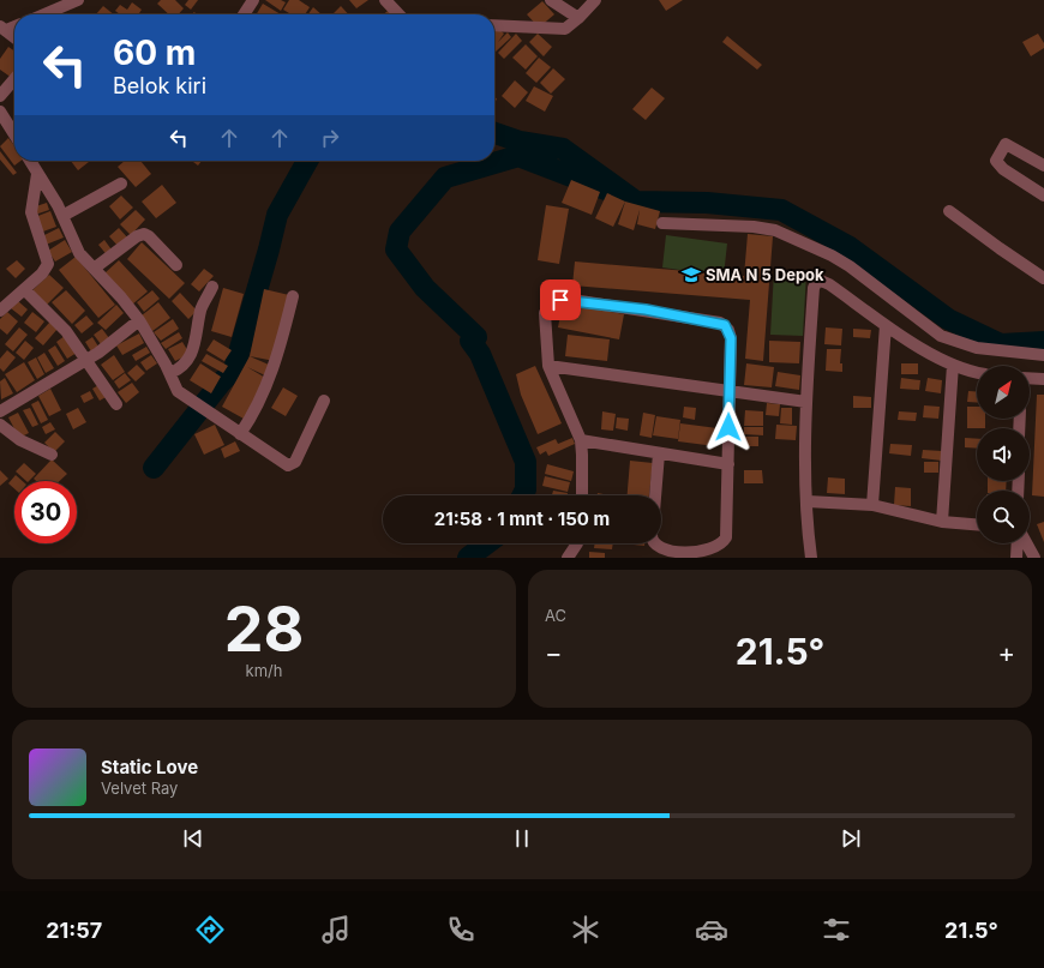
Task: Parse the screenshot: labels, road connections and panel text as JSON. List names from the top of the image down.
{
  "places": {
    "school or university": ["SMA N 5 Depok"]
  },
  "north": "top right",
  "page": {
    "turn": ["60 m", "Belok kiri"],
    "limit": "30",
    "trip": "21:58 · 1 mnt · 150 m",
    "tile": [
      ["28", "km/h"],
      "AC"
    ],
    "heat": ["−", "21.5°", "+"],
    "song": ["Static Love", "Velvet Ray"],
    "tabs": ["21:57", "21.5°"]
  }
}
